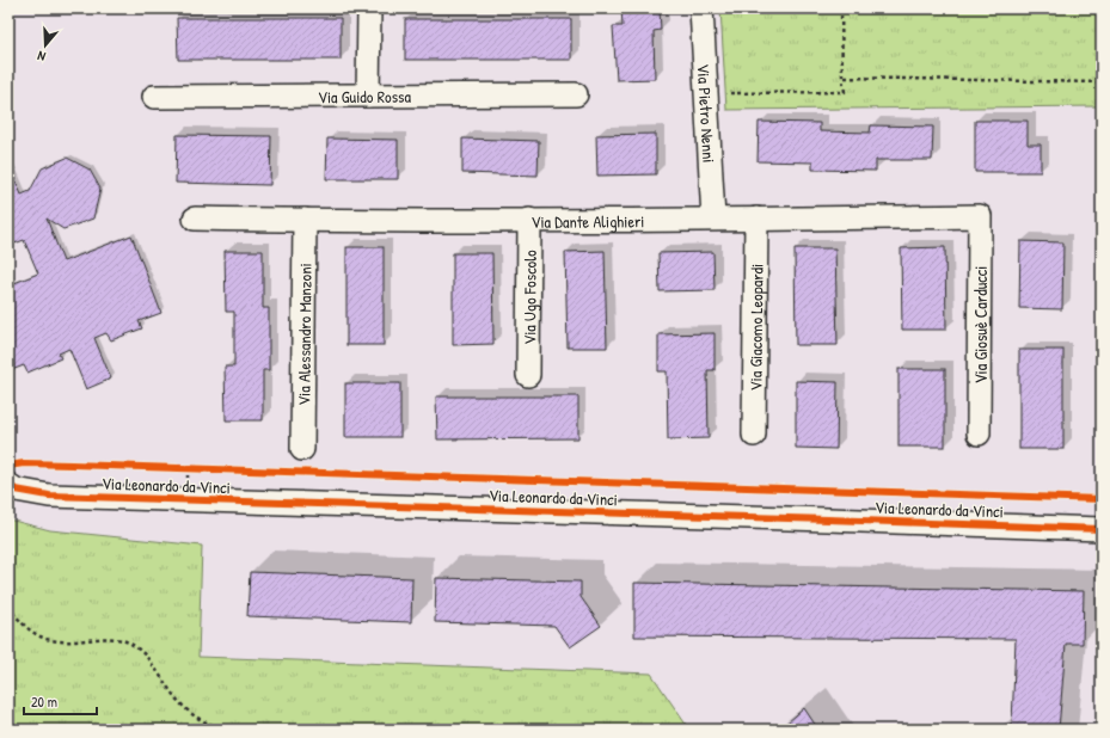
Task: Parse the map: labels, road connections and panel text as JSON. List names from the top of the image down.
{
  "streets": {
    "street": [
      "Via Guido Rossa",
      "Via Pietro Nenni",
      "Via Dante Alighieri",
      "Via Ugo Foscolo",
      "Via Giosuè Carducci",
      "Via Giacomo Leopardi",
      "Via Alessandro Manzoni",
      "Via Leonardo da Vinci"
    ]
  },
  "crossings": [
    ["Via Pietro Nenni", "Via Dante Alighieri"],
    ["Via Dante Alighieri", "Via Ugo Foscolo"],
    ["Via Dante Alighieri", "Via Giosuè Carducci"],
    ["Via Dante Alighieri", "Via Giacomo Leopardi"],
    ["Via Dante Alighieri", "Via Alessandro Manzoni"]
  ],
  "scale_bar": "20 m",
  "north": "bottom"
}
